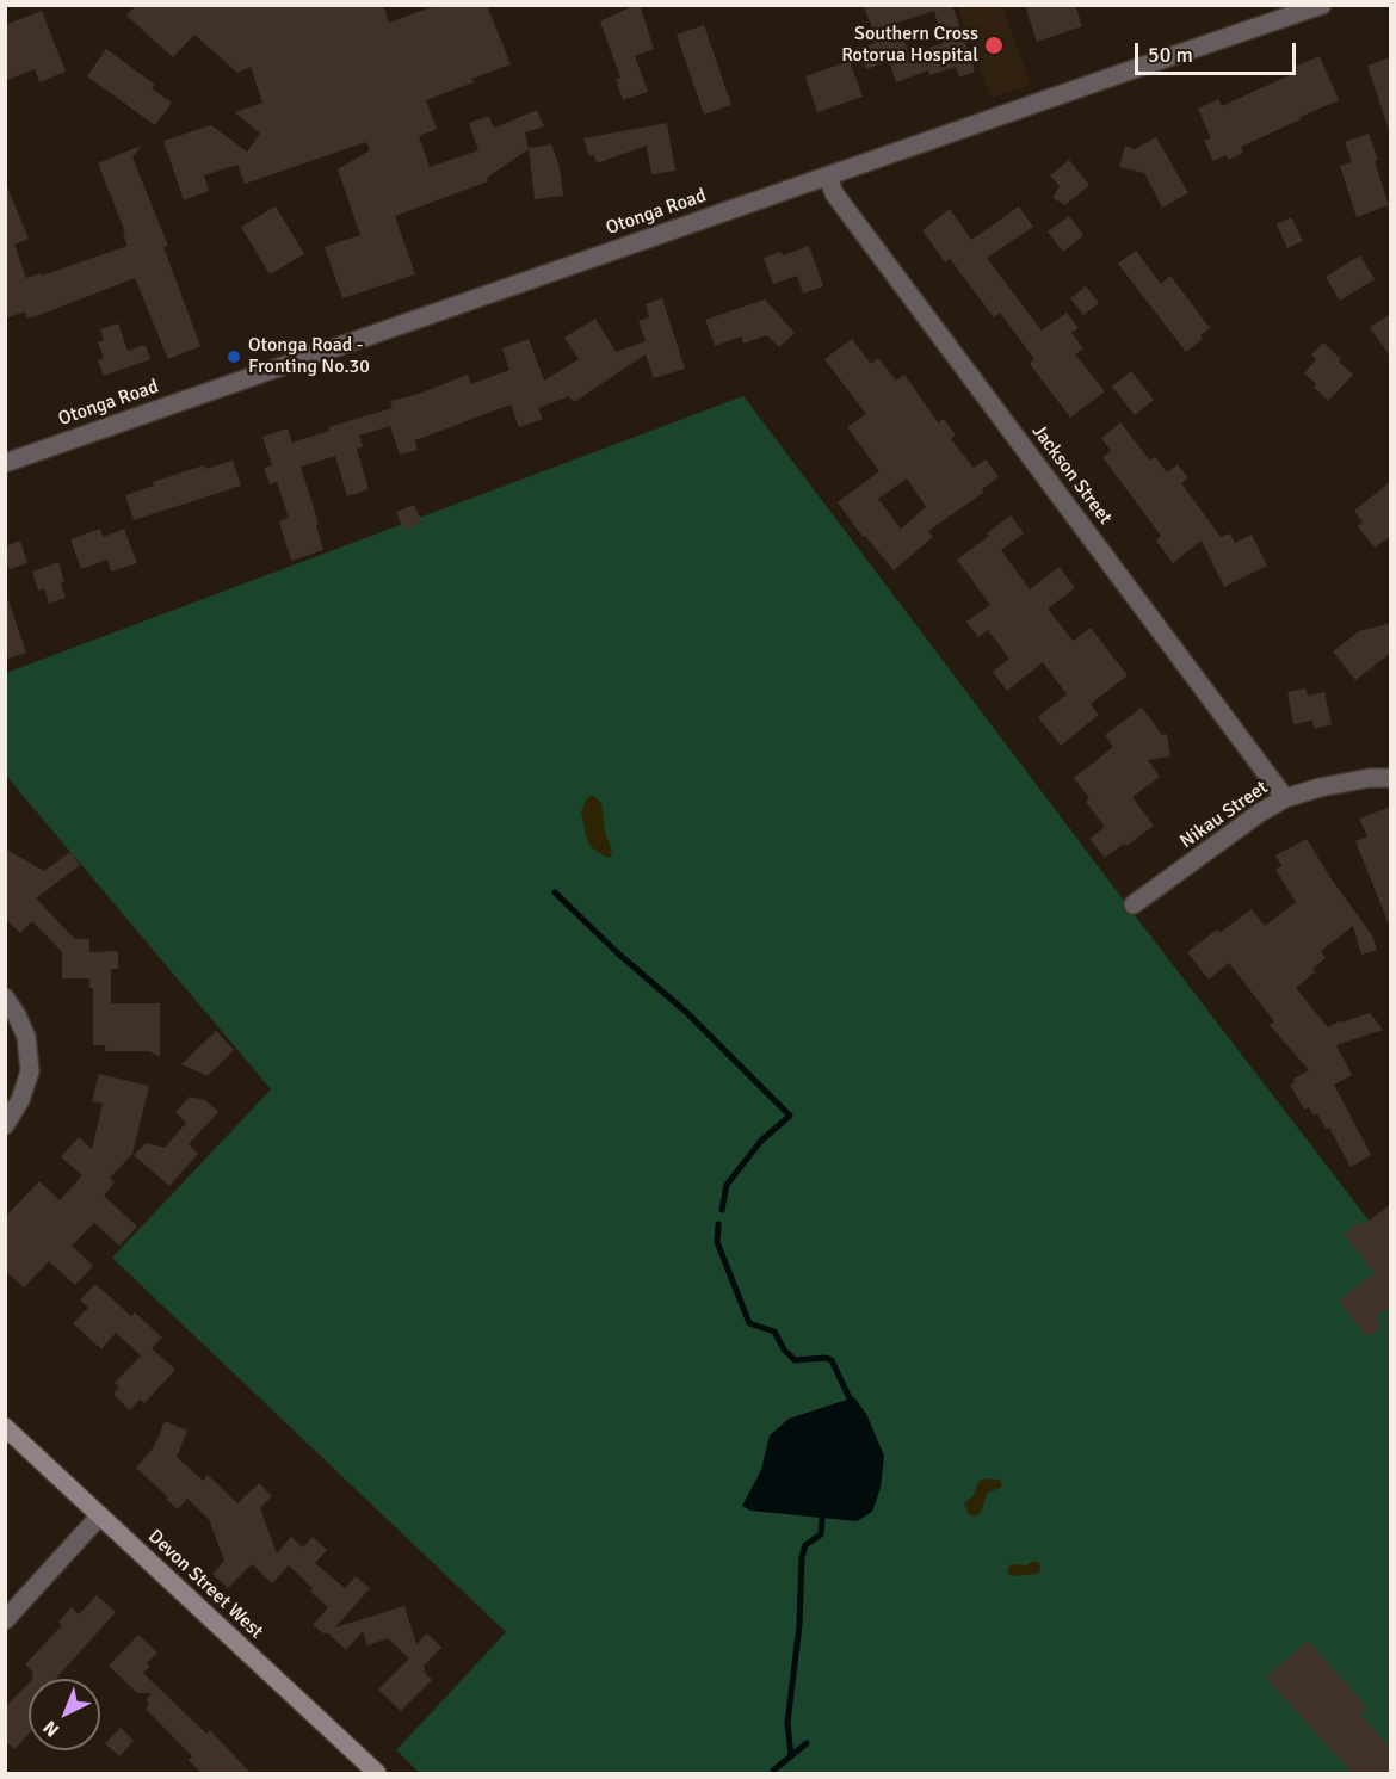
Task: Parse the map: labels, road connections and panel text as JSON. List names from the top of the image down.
{
  "streets": {
    "main road": ["Devon Street West"],
    "street": ["Otonga Road", "Jackson Street", "Nikau Street"]
  },
  "crossings": [
    ["Otonga Road", "Jackson Street"],
    ["Jackson Street", "Nikau Street"]
  ],
  "places": ["Southern Cross Rotorua Hospital", "Otonga Road - Fronting No.30"],
  "scale_bar": "50 m",
  "north": "bottom left"
}
